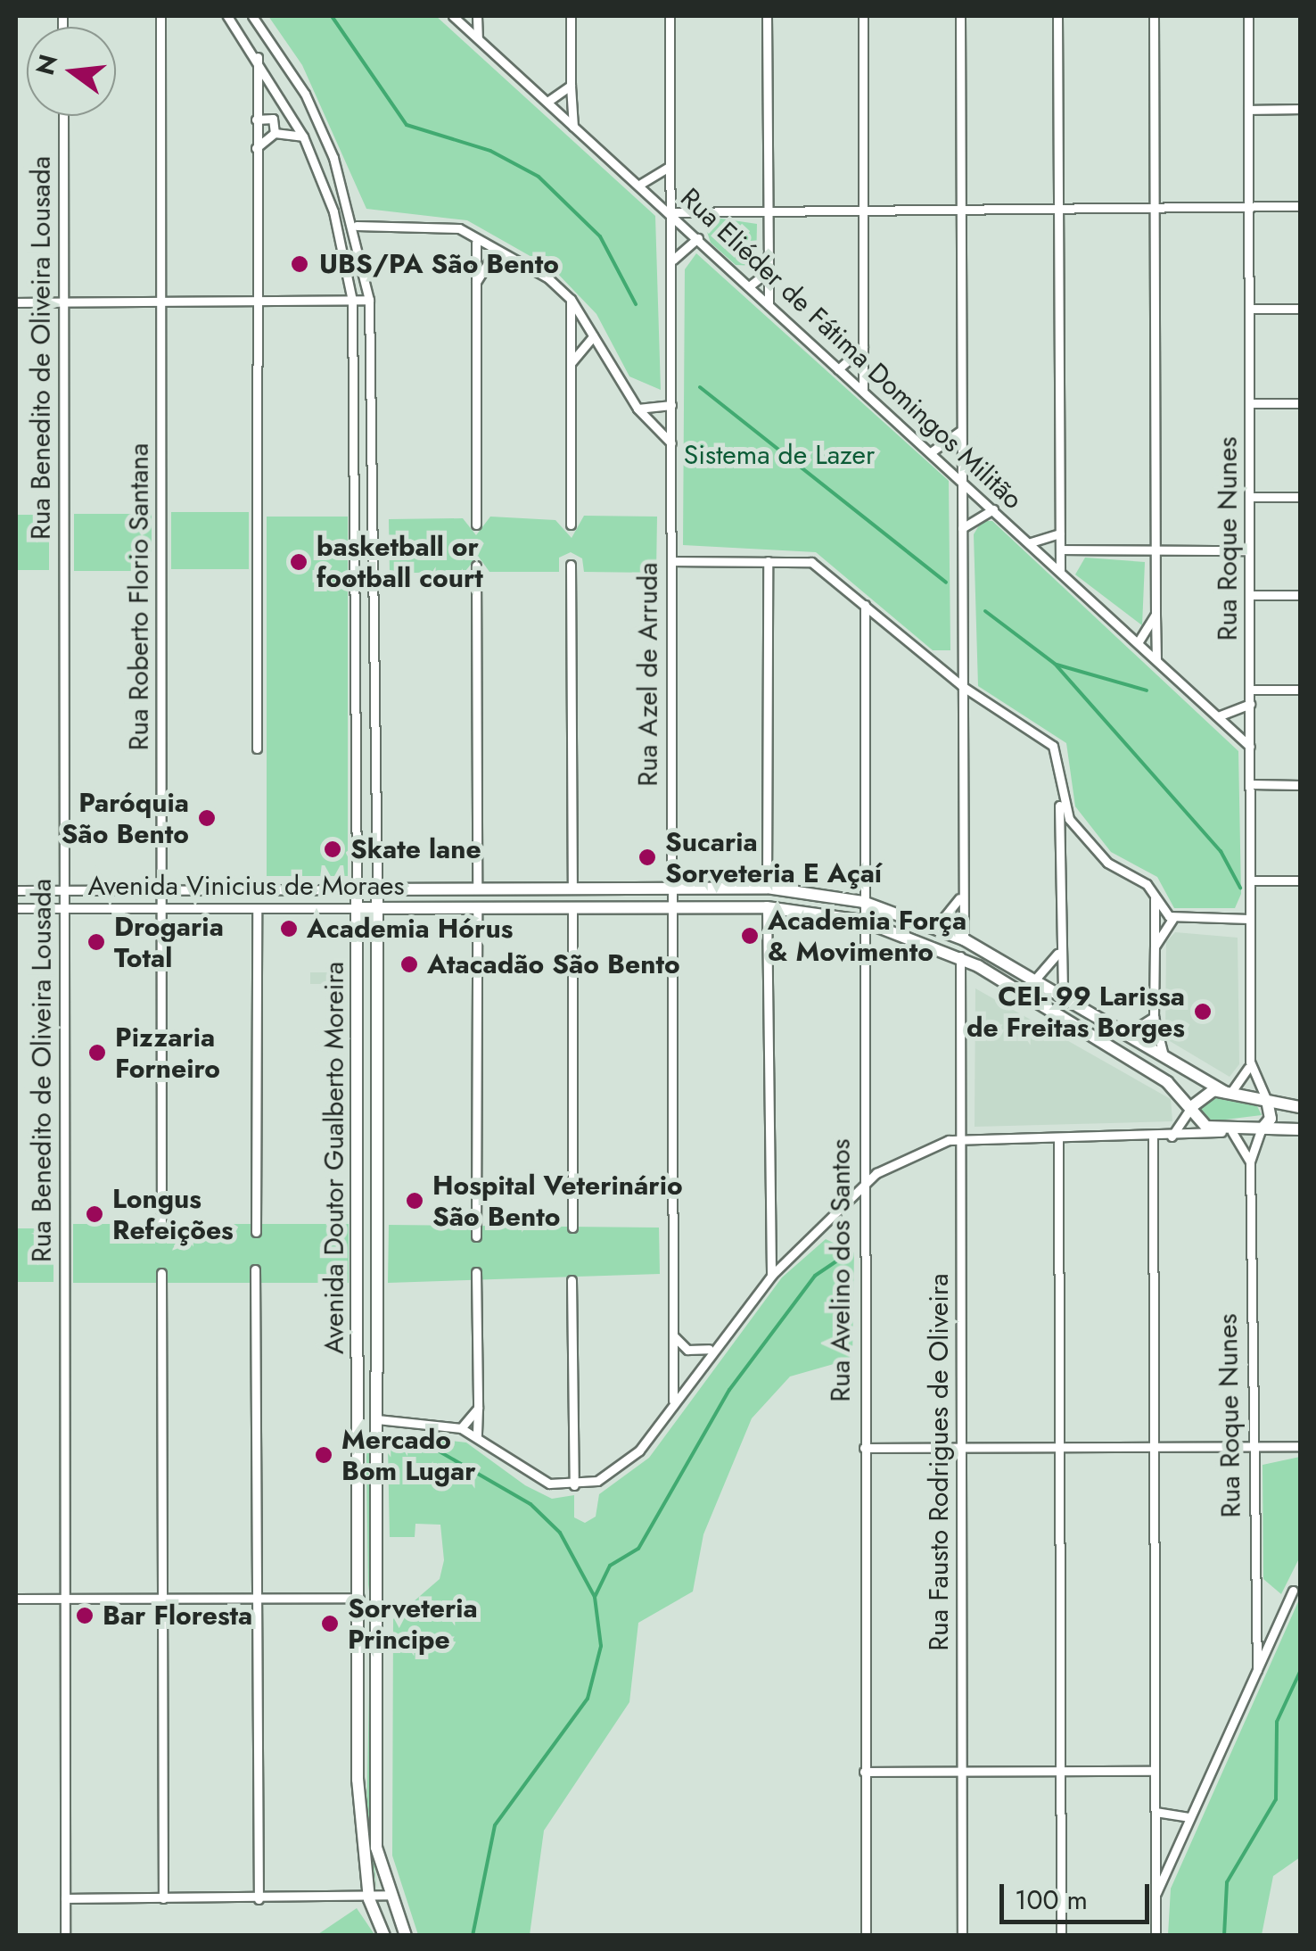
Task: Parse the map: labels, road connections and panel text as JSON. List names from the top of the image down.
{
  "streets": {
    "main road": ["Rua Roque Nunes", "Avenida Vinicius de Moraes", "Avenida Doutor Gualberto Moreira"],
    "street": [
      "Rua Benedito de Oliveira Lousada",
      "Rua Eliéder de Fátima Domingos Militão",
      "Rua Roberto Florio Santana",
      "Rua Azel de Arruda",
      "Rua Avelino dos Santos",
      "Rua Fausto Rodrigues de Oliveira"
    ]
  },
  "crossings": [
    ["Rua Benedito de Oliveira Lousada", "Avenida Vinicius de Moraes"],
    ["Rua Eliéder de Fátima Domingos Militão", "Rua Roque Nunes"],
    ["Rua Eliéder de Fátima Domingos Militão", "Rua Azel de Arruda"],
    ["Rua Roque Nunes", "Avenida Vinicius de Moraes"],
    ["Rua Roberto Florio Santana", "Avenida Vinicius de Moraes"],
    ["Rua Azel de Arruda", "Avenida Vinicius de Moraes"],
    ["Avenida Vinicius de Moraes", "Avenida Doutor Gualberto Moreira"],
    ["Avenida Vinicius de Moraes", "Rua Avelino dos Santos"],
    ["Avenida Vinicius de Moraes", "Rua Fausto Rodrigues de Oliveira"]
  ],
  "parks": ["Sistema de Lazer"],
  "places": [
    "UBS/PA São Bento",
    "basketball or football court",
    "Paróquia São Bento",
    "Skate lane",
    "Sucaria Sorveteria E Açaí",
    "Academia Hórus",
    "Academia Força & Movimento",
    "Drogaria Total",
    "Atacadão São Bento",
    "CEI- 99 Larissa de Freitas Borges",
    "Pizzaria Forneiro",
    "Hospital Veterinário São Bento",
    "Longus Refeições",
    "Mercado Bom Lugar",
    "Bar Floresta",
    "Sorveteria Principe"
  ],
  "scale_bar": "100 m",
  "north": "left"
}
